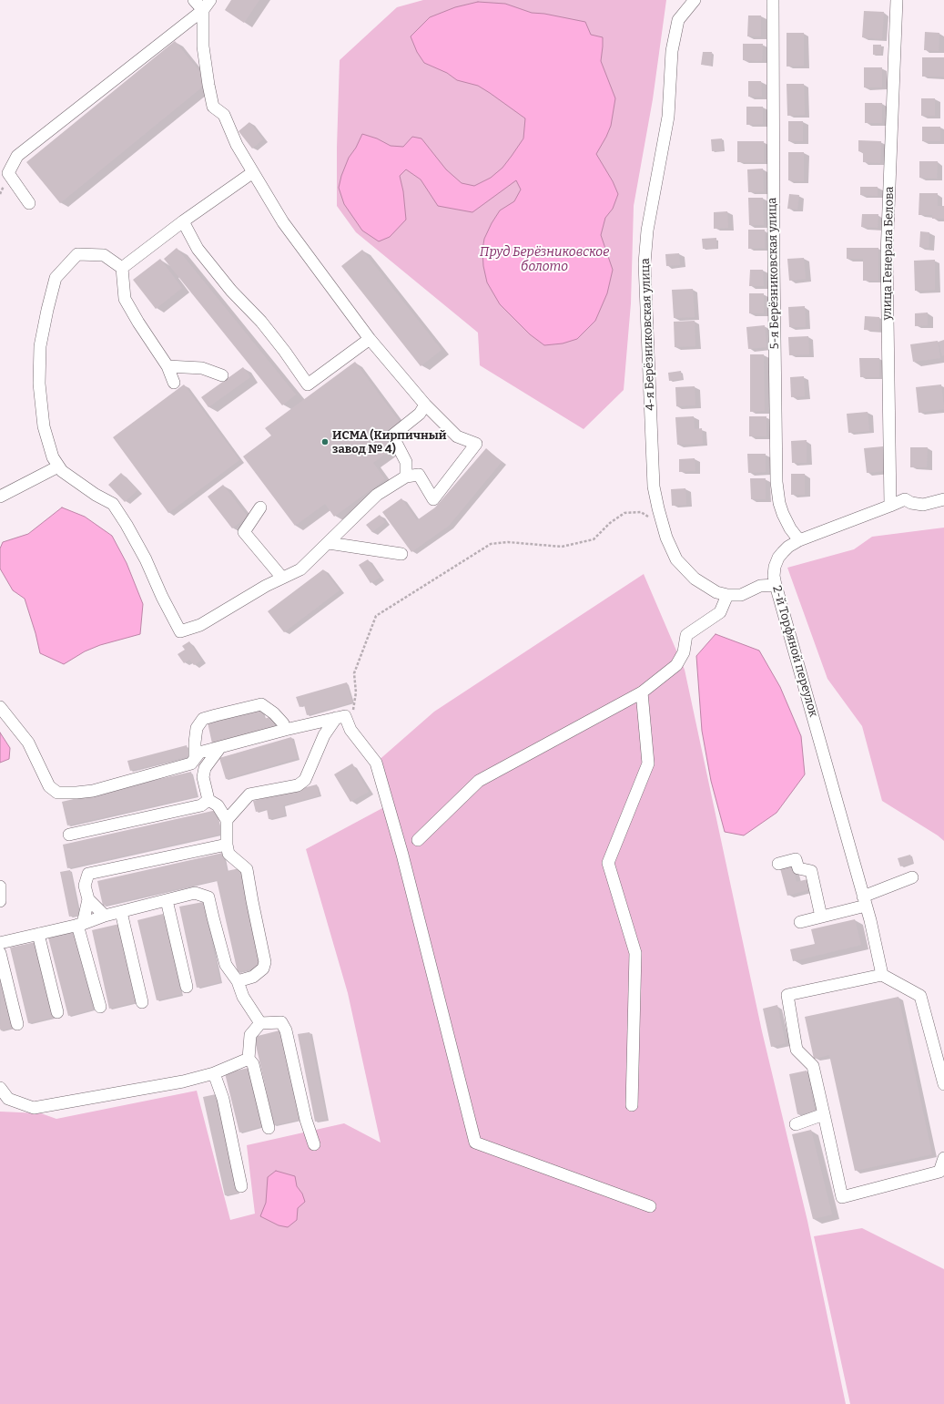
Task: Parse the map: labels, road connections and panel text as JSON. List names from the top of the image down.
{
  "streets": {
    "street": [
      "улица Генерала Белова",
      "5-я Берёзниковская улица",
      "4-я Берёзниковская улица",
      "2-й Торфяной переулок"
    ]
  },
  "crossings": [
    ["улица Генерала Белова", "2-й Торфяной переулок"],
    ["5-я Берёзниковская улица", "2-й Торфяной переулок"],
    ["4-я Берёзниковская улица", "2-й Торфяной переулок"]
  ],
  "water": ["Пруд Берёзниковское болото"],
  "places": ["ИСМА (Кирпичный завод № 4)"]
}
